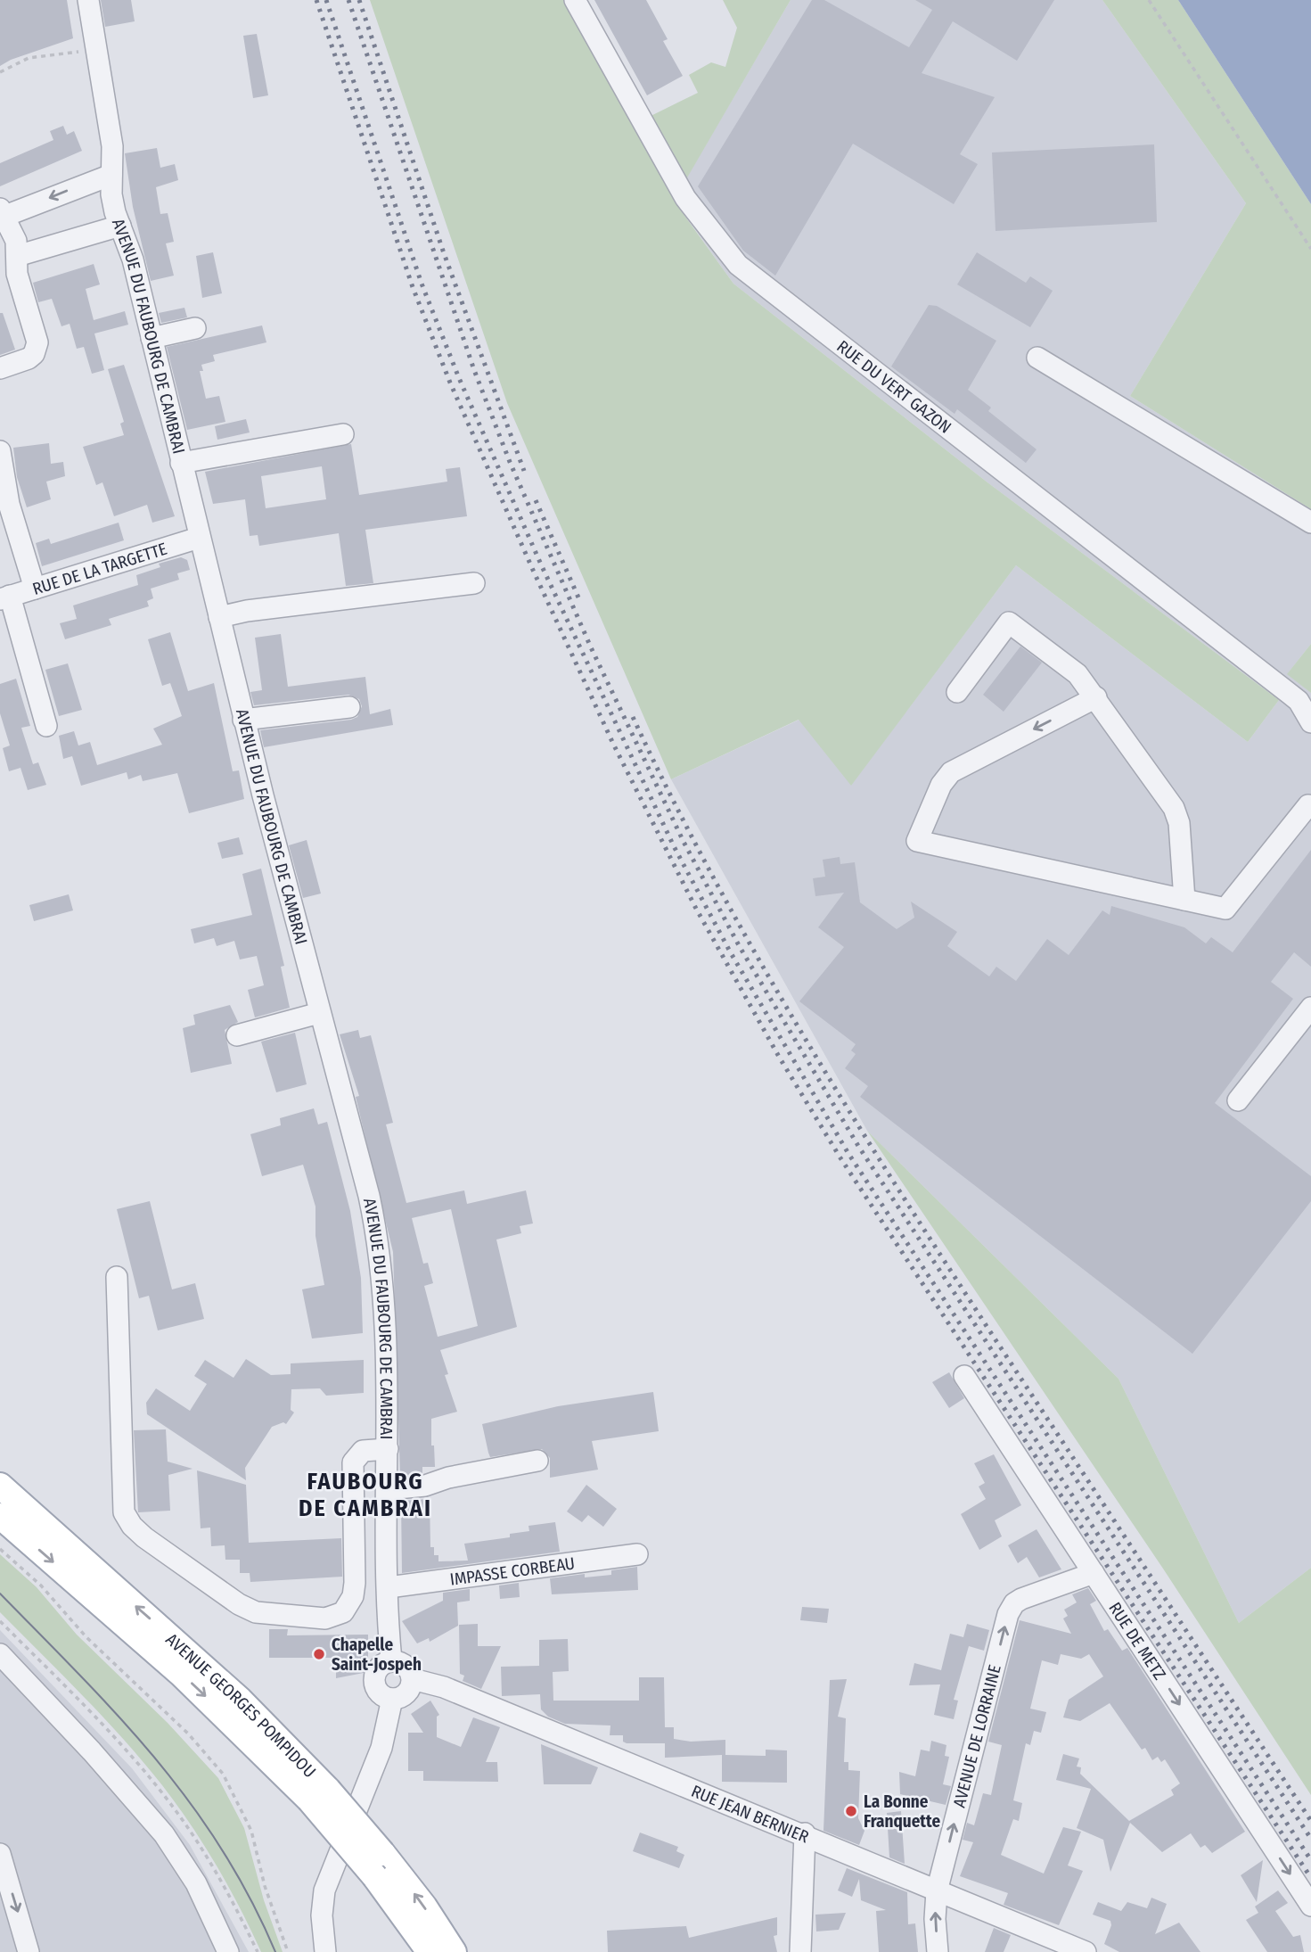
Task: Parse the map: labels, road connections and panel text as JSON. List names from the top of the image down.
{
  "streets": {
    "main road": ["AVENUE GEORGES POMPIDOU"],
    "street": [
      "AVENUE DU FAUBOURG DE CAMBRAI",
      "RUE DU VERT GAZON",
      "RUE DE LA TARGETTE",
      "IMPASSE CORBEAU",
      "RUE DE METZ",
      "AVENUE DE LORRAINE",
      "RUE JEAN BERNIER"
    ]
  },
  "crossings": [
    ["AVENUE DU FAUBOURG DE CAMBRAI", "RUE DE LA TARGETTE"],
    ["AVENUE DU FAUBOURG DE CAMBRAI", "IMPASSE CORBEAU"],
    ["AVENUE DU FAUBOURG DE CAMBRAI", "RUE JEAN BERNIER"],
    ["RUE DE METZ", "AVENUE DE LORRAINE"],
    ["AVENUE DE LORRAINE", "RUE JEAN BERNIER"]
  ],
  "one_way": ["RUE DE METZ", "AVENUE DE LORRAINE"],
  "districts": ["FAUBOURG DE CAMBRAI"],
  "places": ["Chapelle Saint-Jospeh", "La Bonne Franquette"]
}
